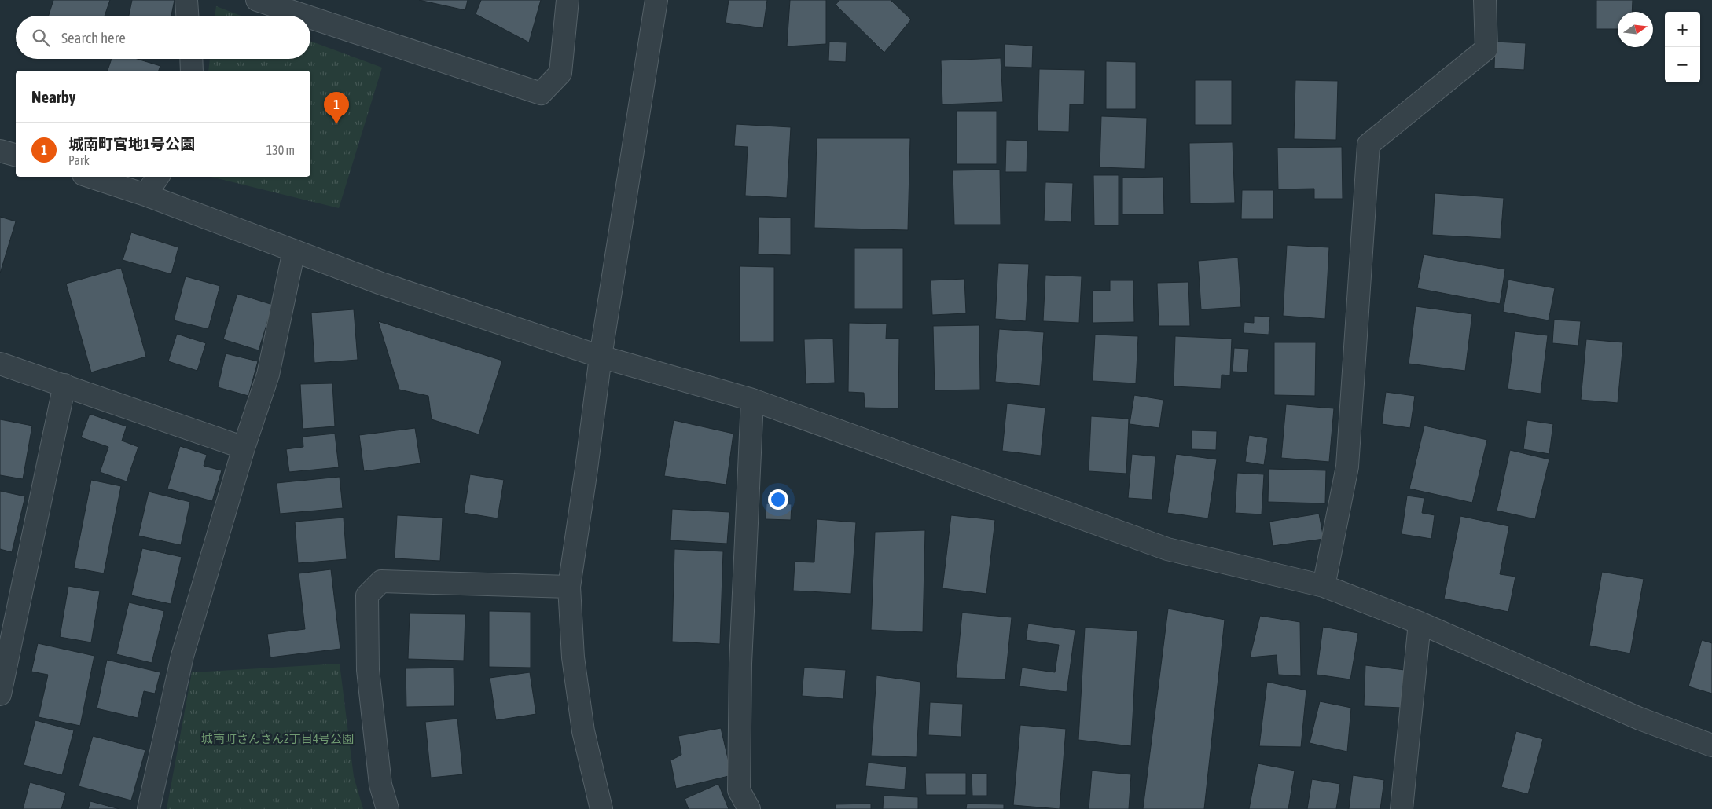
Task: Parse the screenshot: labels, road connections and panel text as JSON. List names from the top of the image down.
{
  "parks": ["城南町さんさん2丁目4号公園"],
  "north": "right",
  "page": {
    "map_buttons": ["+", "−"],
    "search": "Search here",
    "heading": "Nearby",
    "pins": "1",
    "list": [
      {
        "mark": "1",
        "name": "城南町宮地1号公園",
        "note": "Park",
        "value": "130 m"
      }
    ]
  }
}
